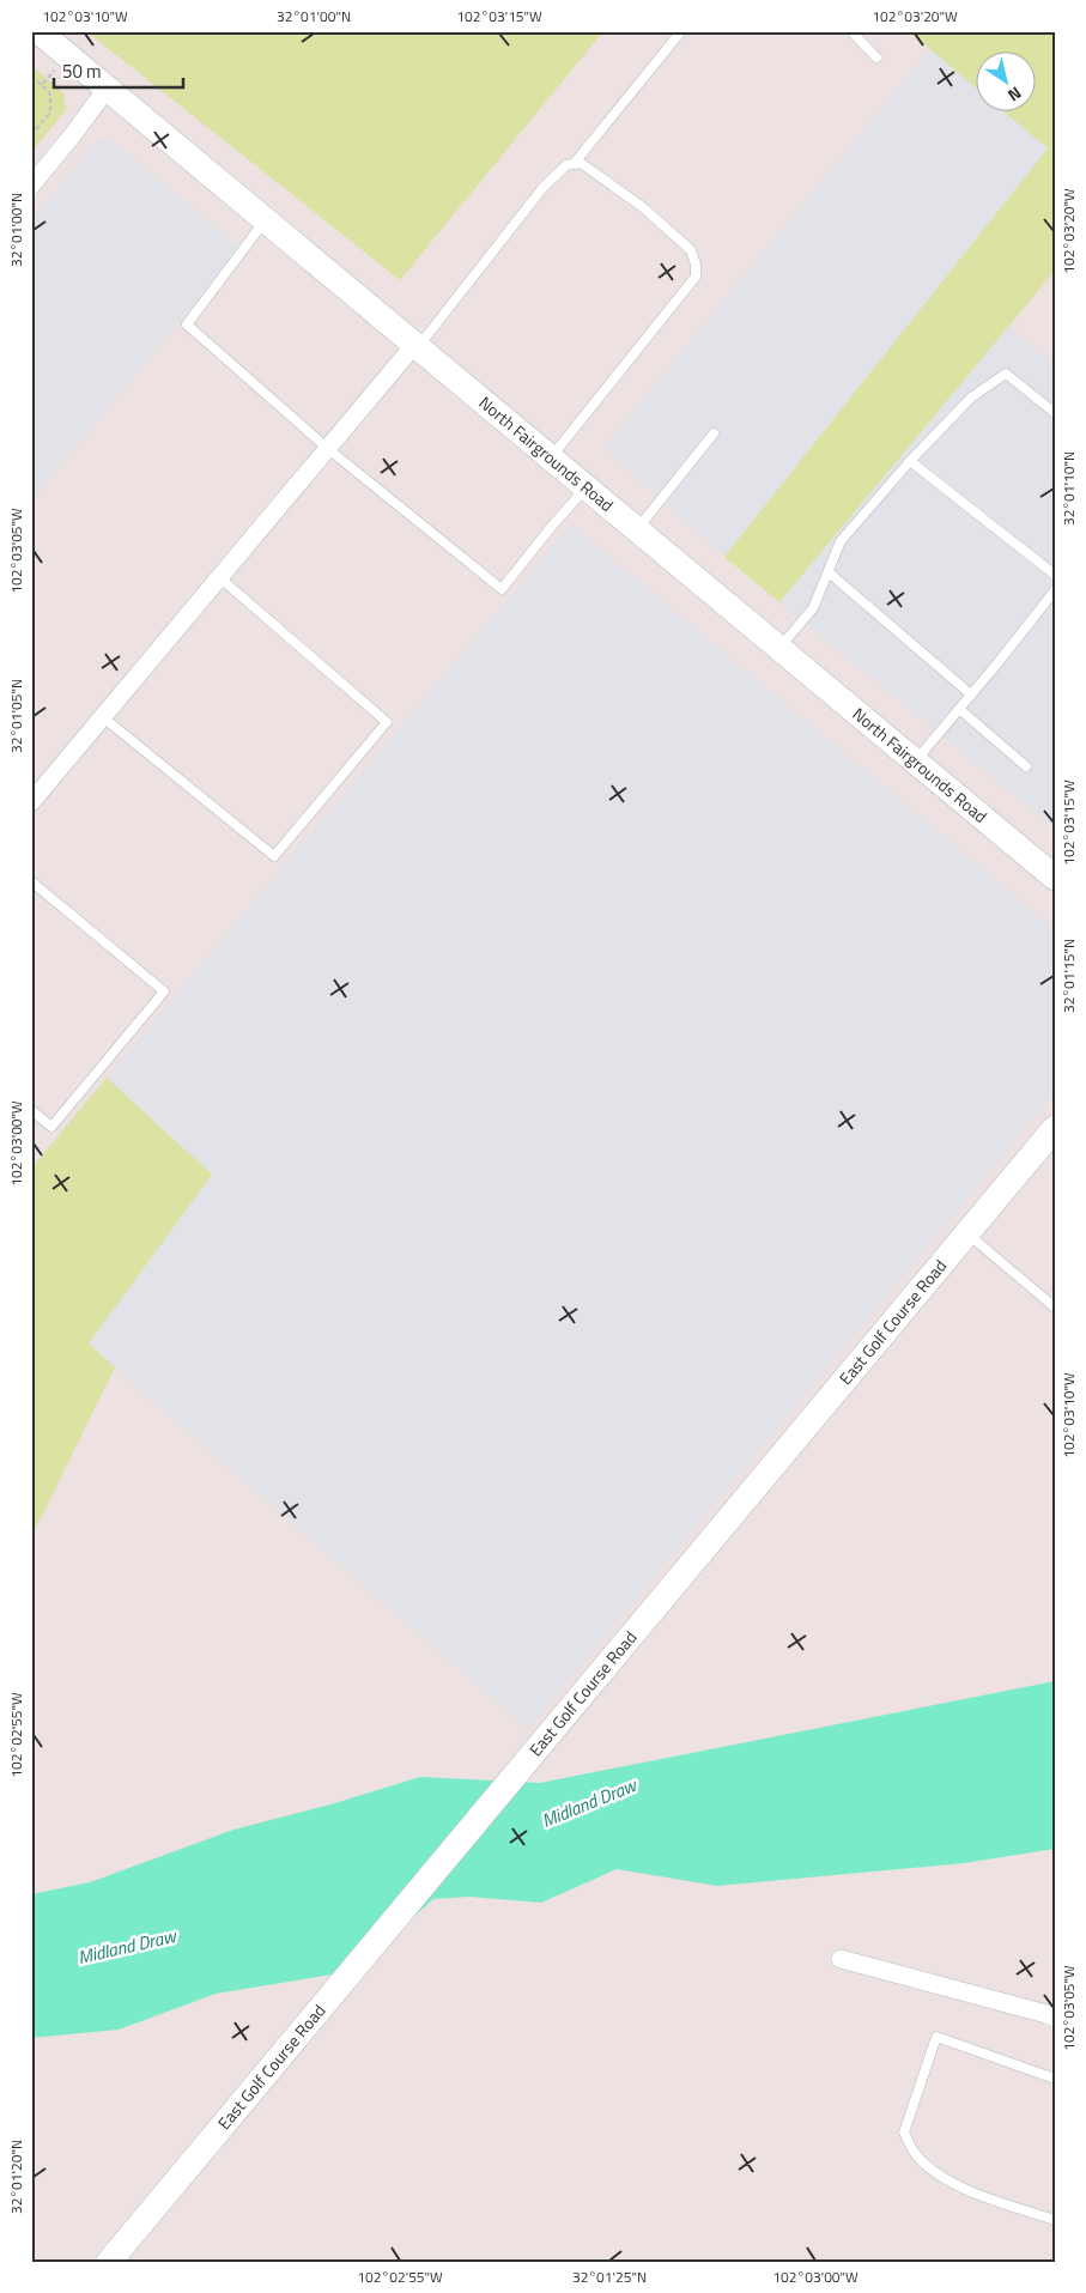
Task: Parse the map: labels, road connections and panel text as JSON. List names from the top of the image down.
{
  "streets": {
    "street": ["North Fairgrounds Road", "East Golf Course Road"]
  },
  "water": ["Midland Draw"],
  "scale_bar": "50 m",
  "north": "bottom right",
  "coordinates": [
    "102°03'10\"W",
    "32°01'00\"N",
    "102°03'15\"W",
    "102°03'20\"W",
    "32°01'10\"N",
    "102°03'05\"W",
    "32°01'05\"N",
    "32°01'15\"N",
    "102°03'00\"W",
    "102°02'55\"W",
    "32°01'20\"N",
    "32°01'25\"N"
  ]
}
